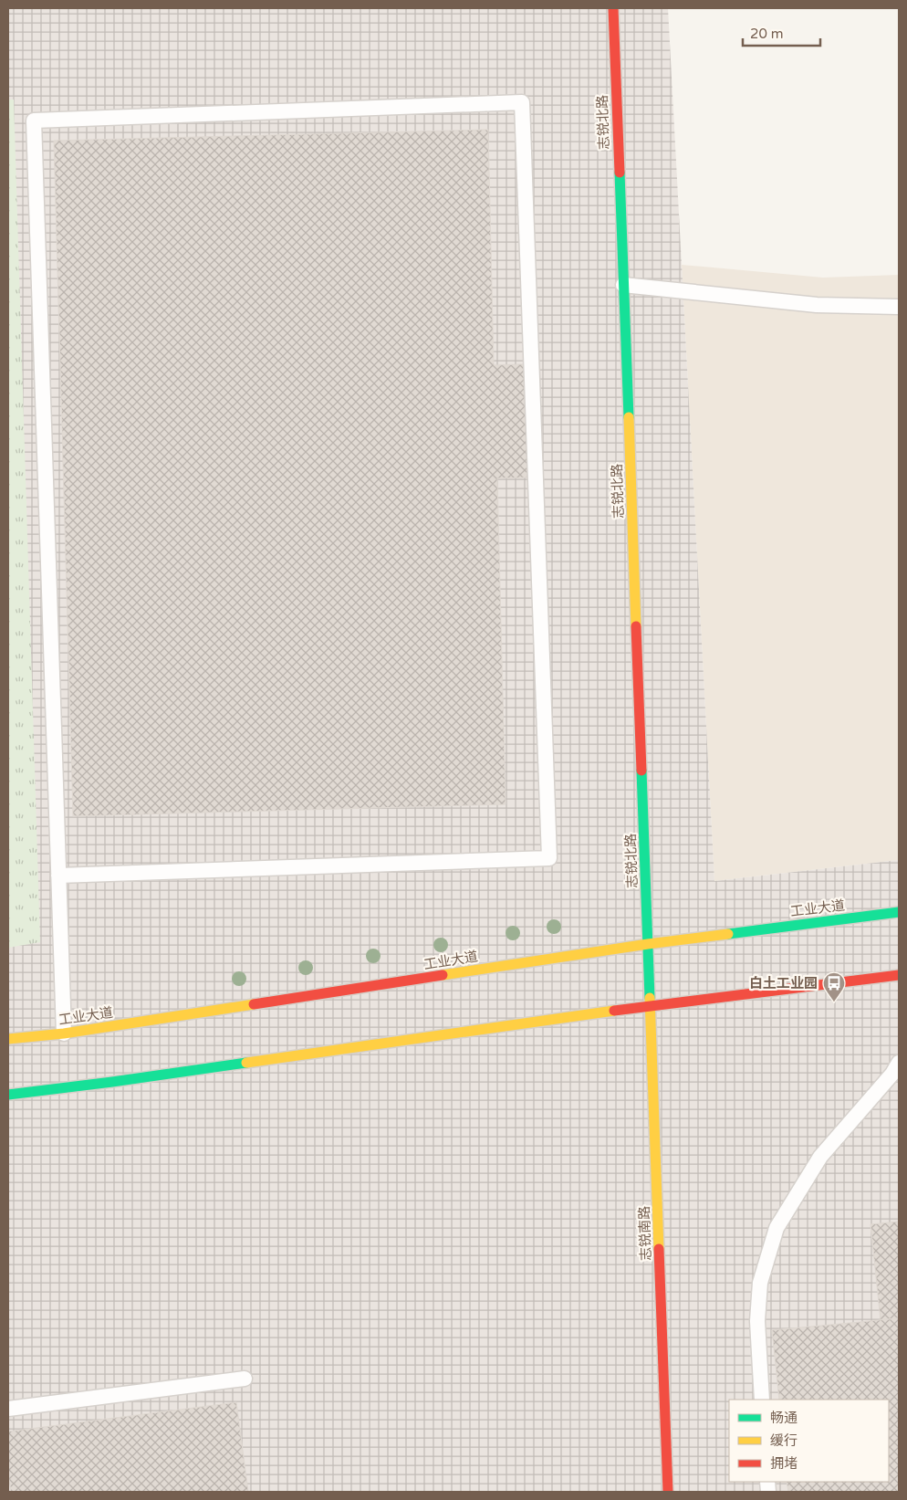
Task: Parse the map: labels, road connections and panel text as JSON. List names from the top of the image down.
{
  "streets": {
    "main road": ["志锐北路", "工业大道", "志锐南路"]
  },
  "crossings": [
    ["志锐北路", "工业大道"],
    ["志锐北路", "志锐南路"]
  ],
  "places": {
    "bus stop": ["白土工业园"]
  },
  "legend": ["畅通", "缓行", "拥堵"],
  "scale_bar": "20 m"
}
